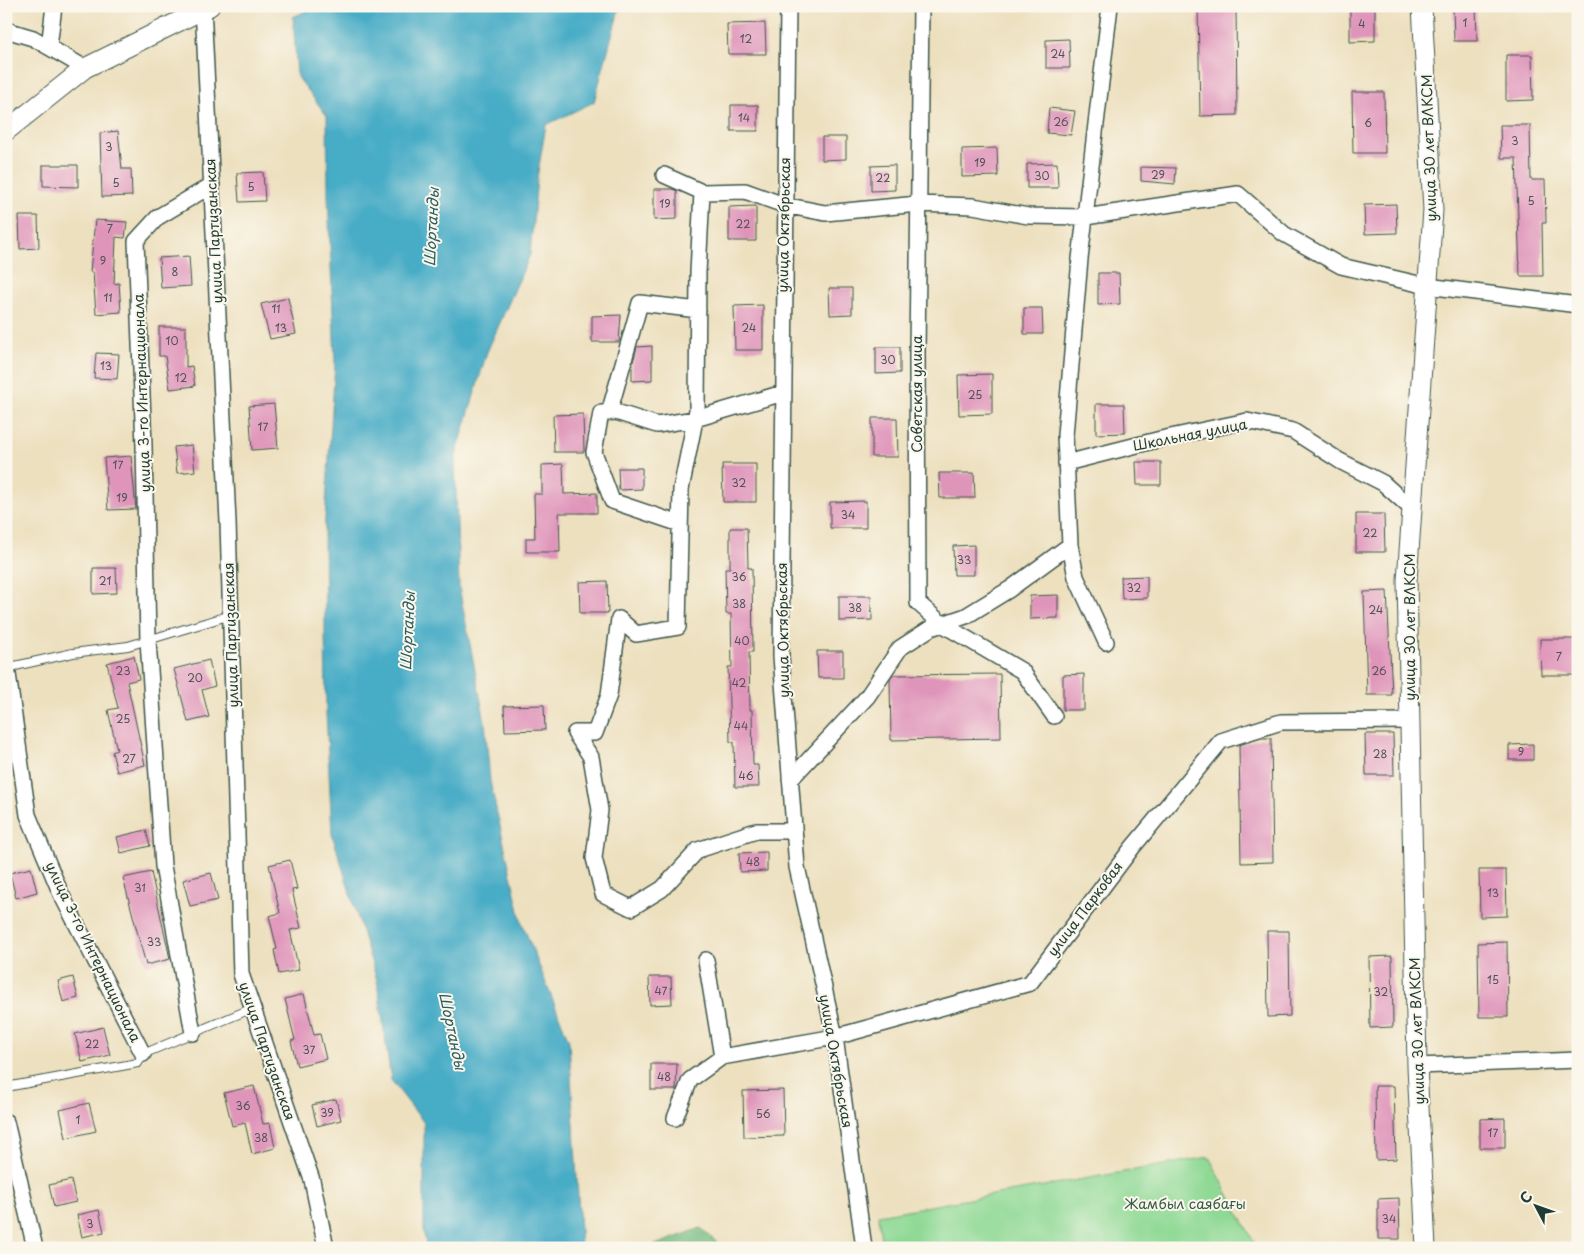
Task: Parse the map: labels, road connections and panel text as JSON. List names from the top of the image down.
{
  "streets": {
    "street": [
      "улица 30 лет ВЛКСМ",
      "улица Октябрьская",
      "улица Партизанская",
      "улица 3-го Интернационала",
      "Советская улица",
      "Школьная улица",
      "улица Парковая"
    ]
  },
  "crossings": [
    ["улица 30 лет ВЛКСМ", "Школьная улица"],
    ["улица 30 лет ВЛКСМ", "улица Парковая"],
    ["улица Октябрьская", "улица Парковая"],
    ["улица Партизанская", "улица 3-го Интернационала"]
  ],
  "water": ["Шортанды"],
  "parks": ["Жамбыл саябағы"],
  "house_numbers": [
    "1",
    "4",
    "12",
    "24",
    "14",
    "26",
    "6",
    "3",
    "3",
    "19",
    "29",
    "30",
    "22",
    "5",
    "5",
    "5",
    "19",
    "22",
    "7",
    "9",
    "8",
    "11",
    "11",
    "13",
    "24",
    "10",
    "30",
    "13",
    "12",
    "25",
    "17",
    "17",
    "32",
    "19",
    "34",
    "22",
    "33",
    "36",
    "21",
    "32",
    "38",
    "38",
    "24",
    "40",
    "7",
    "23",
    "26",
    "20",
    "42",
    "25",
    "44",
    "9",
    "28",
    "27",
    "46",
    "48",
    "31",
    "13",
    "33",
    "15",
    "47",
    "32",
    "22",
    "37",
    "48",
    "36",
    "39",
    "56",
    "1",
    "17",
    "38",
    "34",
    "3"
  ],
  "north": "top left"
}
